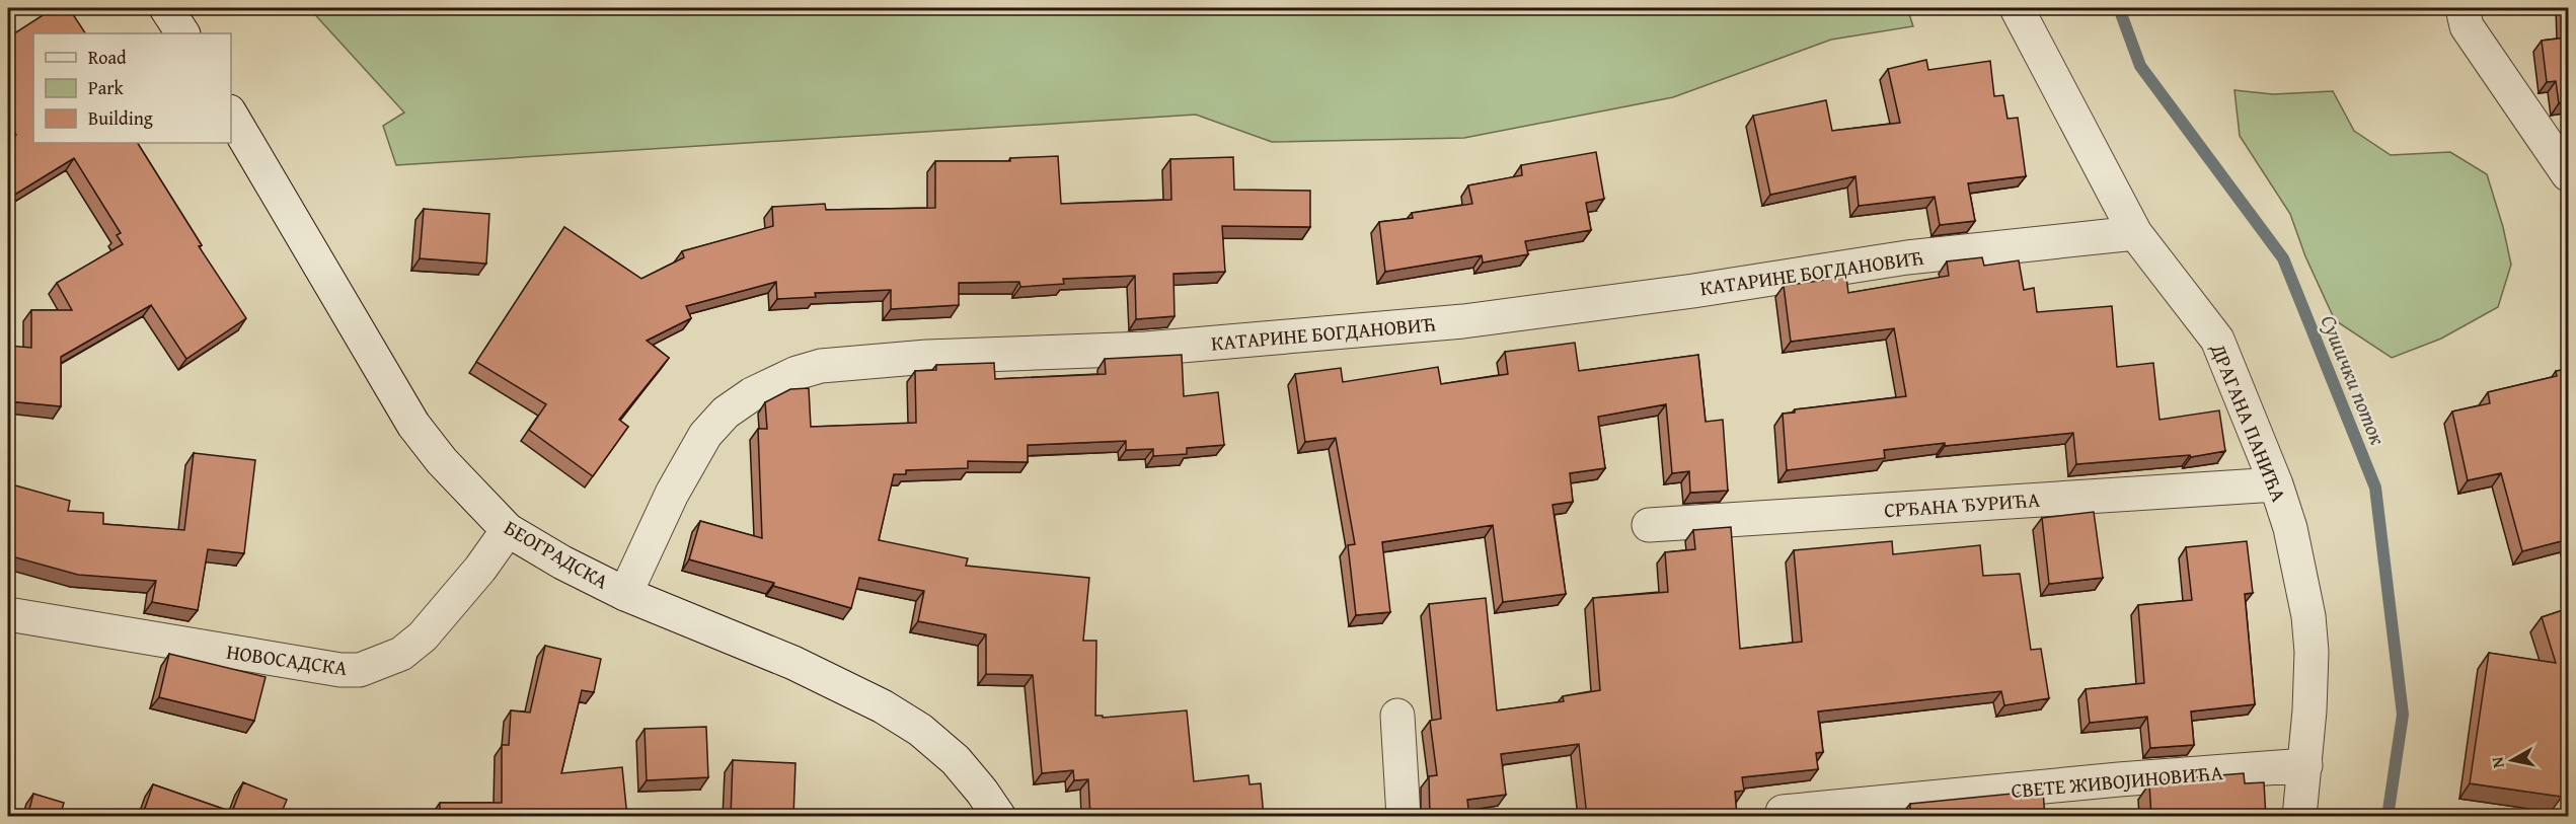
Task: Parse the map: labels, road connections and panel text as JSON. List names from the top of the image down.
{
  "streets": {
    "street": [
      "КАТАРИНЕ БОГДАНОВИЋ",
      "ДРАГАНА ПАНИЋА",
      "СРЂАНА ЂУРИЋА",
      "БЕОГРАДСКА",
      "НОВОСАДСКА",
      "СВЕТЕ ЖИВОЈИНОВИЋА"
    ]
  },
  "crossings": [
    ["КАТАРИНЕ БОГДАНОВИЋ", "ДРАГАНА ПАНИЋА"],
    ["КАТАРИНЕ БОГДАНОВИЋ", "БЕОГРАДСКА"],
    ["ДРАГАНА ПАНИЋА", "СРЂАНА ЂУРИЋА"],
    ["ДРАГАНА ПАНИЋА", "СВЕТЕ ЖИВОЈИНОВИЋА"],
    ["БЕОГРАДСКА", "НОВОСАДСКА"]
  ],
  "water": ["Сушички поток"],
  "legend": ["Road", "Park", "Building"],
  "north": "left"
}
